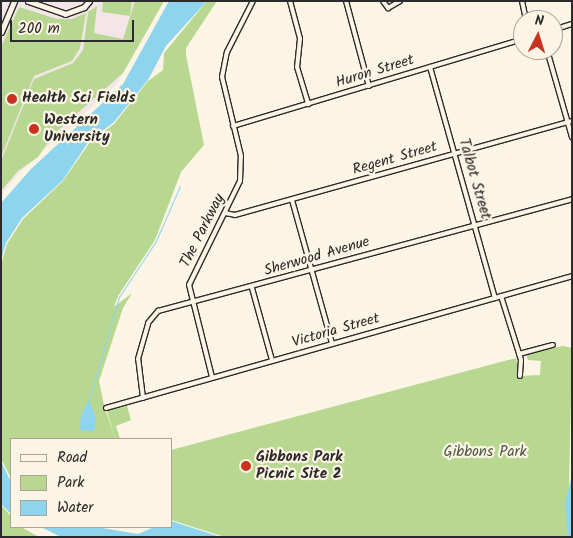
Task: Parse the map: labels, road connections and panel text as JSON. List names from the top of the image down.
{
  "streets": {
    "street": [
      "Huron Street",
      "Regent Street",
      "Talbot Street",
      "The Parkway",
      "Sherwood Avenue",
      "Victoria Street"
    ]
  },
  "crossings": [
    ["Huron Street", "Talbot Street"],
    ["Huron Street", "The Parkway"],
    ["Regent Street", "Talbot Street"],
    ["Regent Street", "The Parkway"],
    ["Talbot Street", "Sherwood Avenue"],
    ["Talbot Street", "Victoria Street"],
    ["The Parkway", "Sherwood Avenue"],
    ["The Parkway", "Victoria Street"],
    ["Sherwood Avenue", "Victoria Street"]
  ],
  "parks": ["Gibbons Park"],
  "places": ["Health Sci Fields", "Western University", "Gibbons Park Picnic Site 2"],
  "legend": ["Road", "Park", "Water"],
  "scale_bar": "200 m",
  "north": "top"
}
